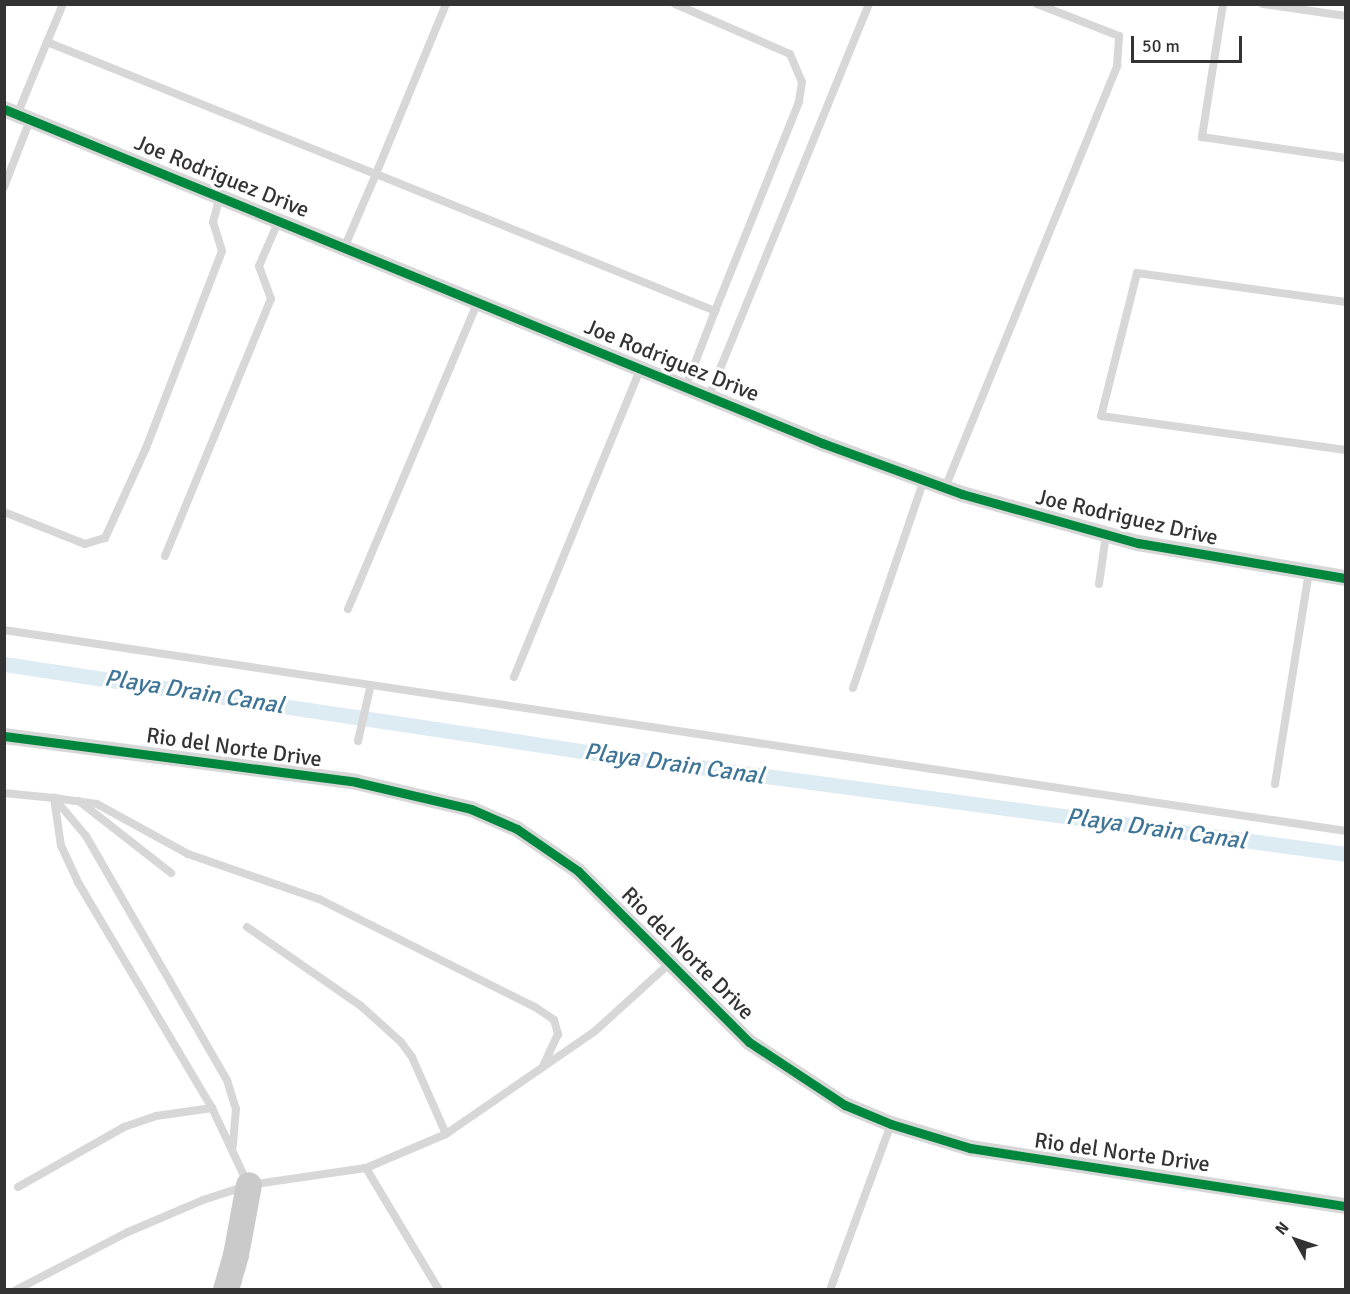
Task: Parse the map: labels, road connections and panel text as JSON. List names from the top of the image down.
{
  "streets": {
    "street": ["Joe Rodriguez Drive", "Rio del Norte Drive"]
  },
  "water": ["Playa Drain Canal"],
  "scale_bar": "50 m",
  "north": "top left"
}
